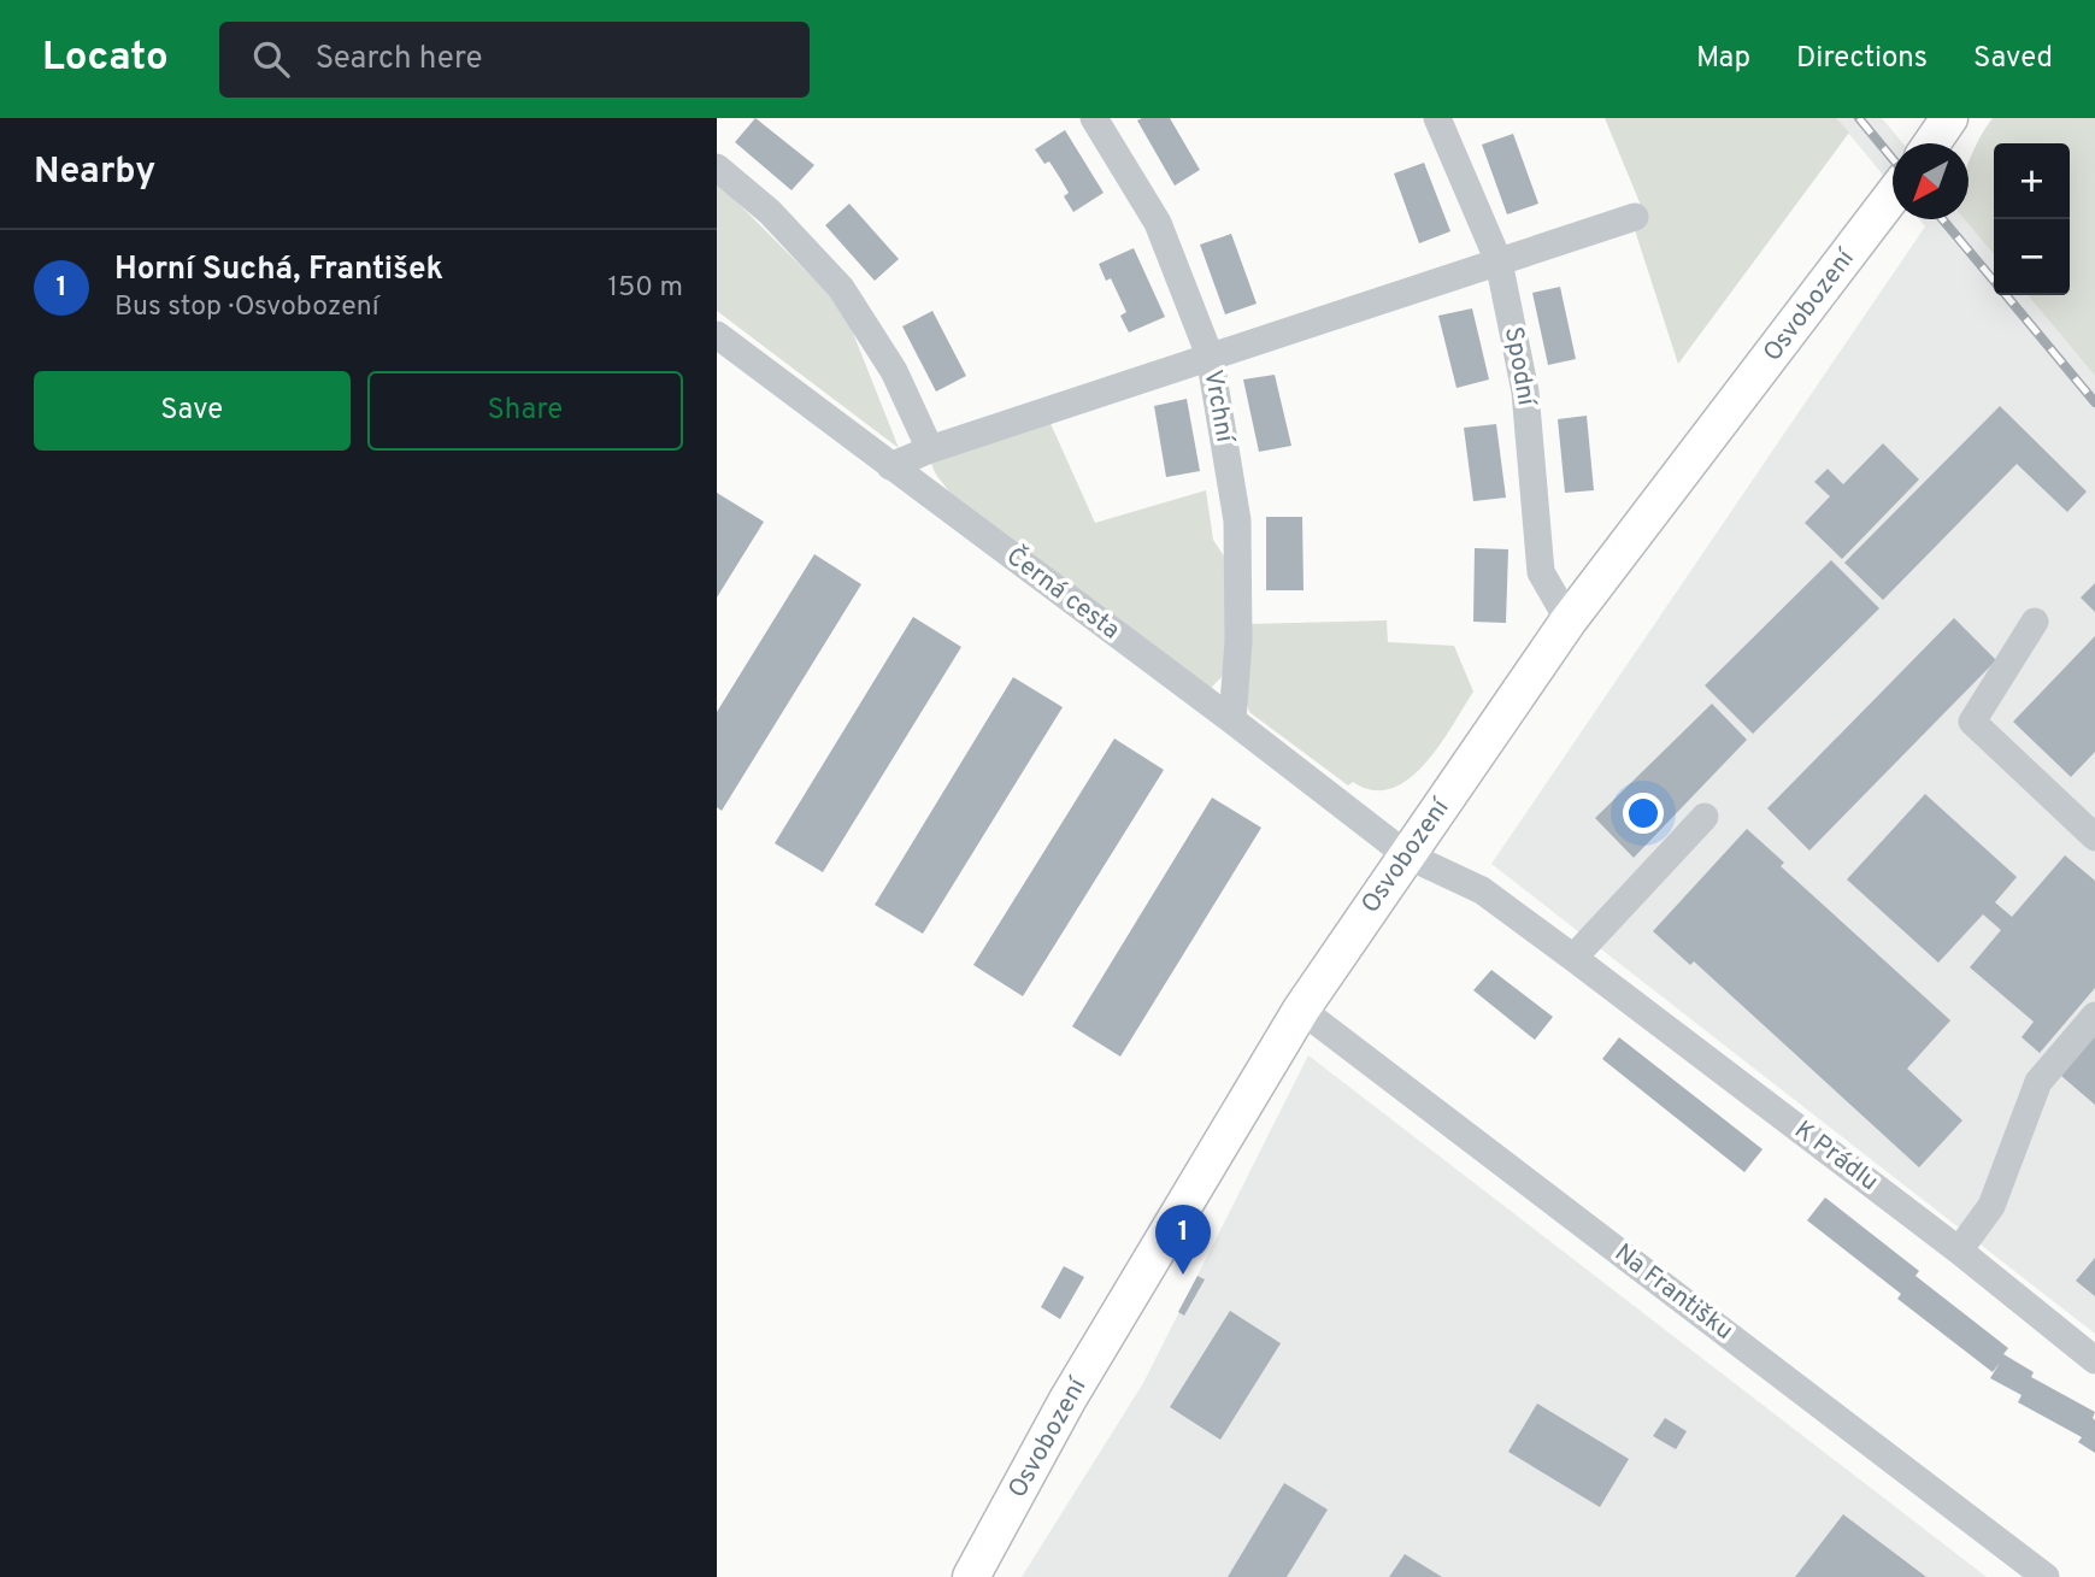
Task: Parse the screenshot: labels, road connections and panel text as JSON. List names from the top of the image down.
{
  "streets": {
    "main road": ["Osvobození"],
    "street": [
      "Spodní",
      "Vrchní",
      "Černá cesta",
      "K Prádlu",
      "Na Františku"
    ]
  },
  "crossings": [
    ["Osvobození", "Spodní"],
    ["Osvobození", "Černá cesta"],
    ["Osvobození", "K Prádlu"],
    ["Osvobození", "Na Františku"],
    ["Vrchní", "Černá cesta"],
    ["Černá cesta", "K Prádlu"]
  ],
  "north": "bottom left",
  "page": {
    "header": "Locato",
    "search": "Search here",
    "nav": ["Map", "Directions", "Saved"],
    "heading": "Nearby",
    "map_buttons": ["+", "−"],
    "list": [
      {
        "mark": "1",
        "name": "Horní Suchá, František",
        "note": "Bus stop · Osvobození",
        "value": "150 m"
      }
    ],
    "buttons": ["Save", "Share"],
    "pins": "1"
  }
}
